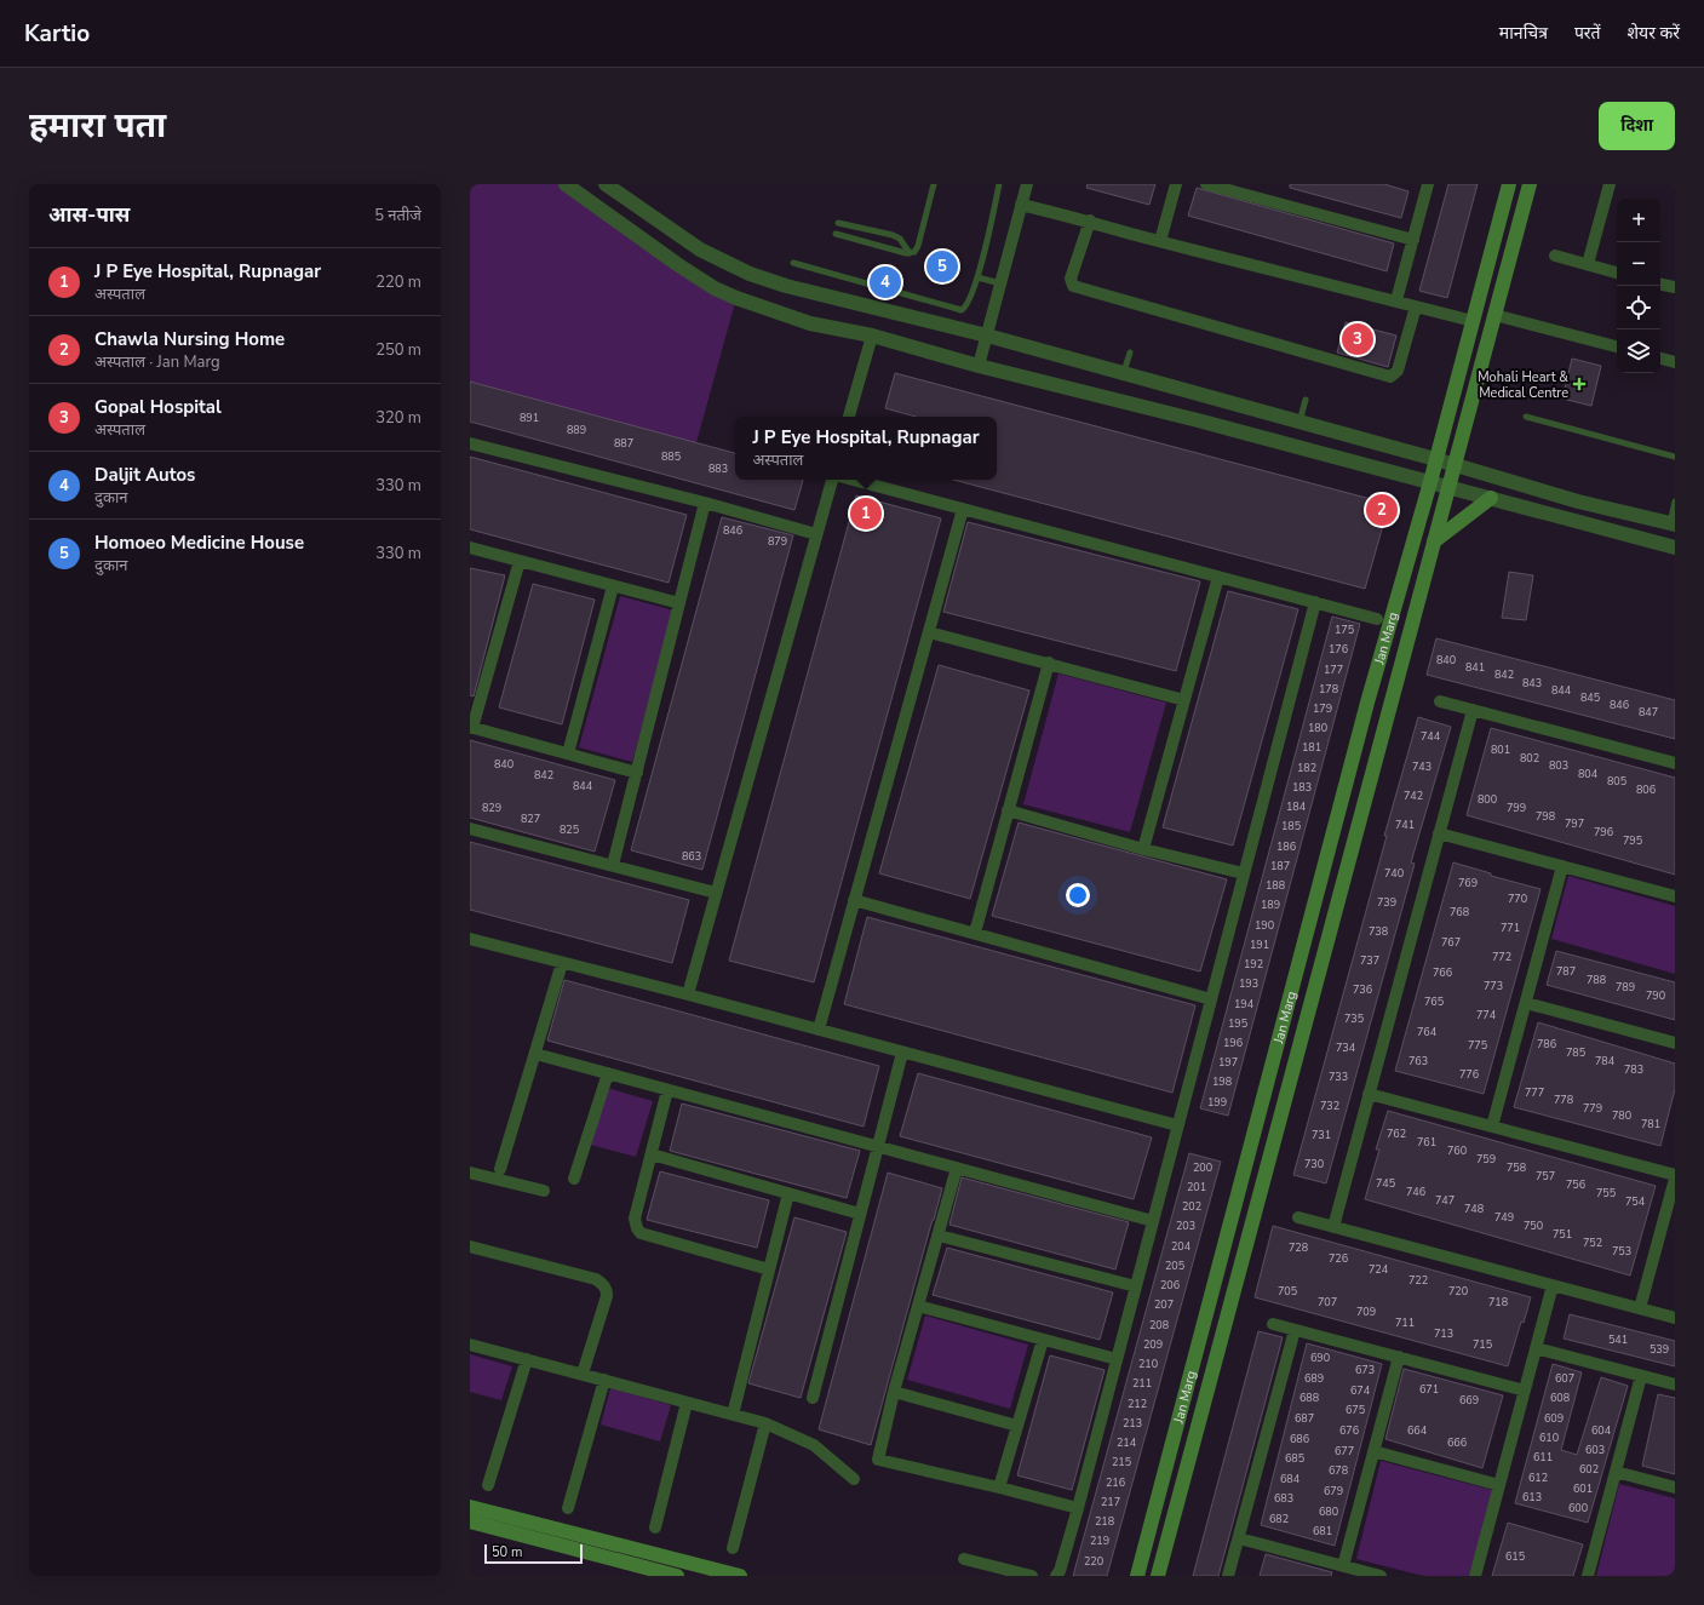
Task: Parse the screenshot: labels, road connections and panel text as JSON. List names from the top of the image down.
{
  "streets": {
    "main road": ["Jan Marg"]
  },
  "places": {
    "health": ["Mohali Heart & Medical Centre"]
  },
  "house_numbers": [
    "891",
    "889",
    "887",
    "885",
    "883",
    "846",
    "879",
    "175",
    "176",
    "840",
    "841",
    "177",
    "842",
    "843",
    "178",
    "844",
    "845",
    "846",
    "179",
    "847",
    "180",
    "744",
    "181",
    "801",
    "802",
    "840",
    "803",
    "743",
    "182",
    "804",
    "842",
    "805",
    "844",
    "183",
    "806",
    "742",
    "800",
    "184",
    "829",
    "799",
    "798",
    "827",
    "797",
    "741",
    "185",
    "825",
    "796",
    "795",
    "186",
    "863",
    "187",
    "740",
    "769",
    "188",
    "770",
    "739",
    "189",
    "768",
    "190",
    "771",
    "738",
    "767",
    "191",
    "772",
    "737",
    "192",
    "787",
    "766",
    "788",
    "193",
    "773",
    "789",
    "736",
    "790",
    "765",
    "194",
    "774",
    "735",
    "195",
    "764",
    "196",
    "786",
    "775",
    "734",
    "785",
    "763",
    "784",
    "197",
    "783",
    "776",
    "733",
    "198",
    "777",
    "778",
    "199",
    "732",
    "779",
    "780",
    "781",
    "762",
    "731",
    "761",
    "760",
    "759",
    "730",
    "200",
    "758",
    "757",
    "745",
    "756",
    "201",
    "746",
    "755",
    "747",
    "754",
    "202",
    "748",
    "749",
    "203",
    "750",
    "751",
    "752",
    "204",
    "728",
    "753",
    "726",
    "205",
    "724",
    "722",
    "206",
    "705",
    "720",
    "707",
    "718",
    "207",
    "709",
    "711",
    "208",
    "713",
    "541",
    "209",
    "715",
    "539",
    "690",
    "210",
    "673",
    "689",
    "607",
    "211",
    "671",
    "674",
    "688",
    "608",
    "669",
    "212",
    "675",
    "687",
    "609",
    "213",
    "676",
    "664",
    "604",
    "610",
    "686",
    "214",
    "666",
    "603",
    "677",
    "611",
    "685",
    "215",
    "602",
    "678",
    "612",
    "684",
    "216",
    "601",
    "679",
    "613",
    "683",
    "217",
    "600",
    "680",
    "682",
    "218",
    "681",
    "219",
    "615",
    "220"
  ],
  "scale_bar": "50 m",
  "page": {
    "header": "Kartio",
    "nav": ["मानचित्र", "परतें", "शेयर करें"],
    "buttons": "दिशा",
    "title": "हमारा पता",
    "heading": ["आस-पास", "5 नतीजे"],
    "map_buttons": ["+", "−"],
    "list": [
      {
        "mark": "1",
        "name": "J P Eye Hospital, Rupnagar",
        "note": "अस्पताल",
        "value": "220 m"
      },
      {
        "mark": "2",
        "name": "Chawla Nursing Home",
        "note": "अस्पताल · Jan Marg",
        "value": "250 m"
      },
      {
        "mark": "3",
        "name": "Gopal Hospital",
        "note": "अस्पताल",
        "value": "320 m"
      },
      {
        "mark": "4",
        "name": "Daljit Autos",
        "note": "दुकान",
        "value": "330 m"
      },
      {
        "mark": "5",
        "name": "Homoeo Medicine House",
        "note": "दुकान",
        "value": "330 m"
      }
    ],
    "pins": [
      "5",
      "4",
      "3",
      "2",
      "1"
    ],
    "popup": ["J P Eye Hospital, Rupnagar", "अस्पताल"],
    "scale": "50 m"
  }
}
